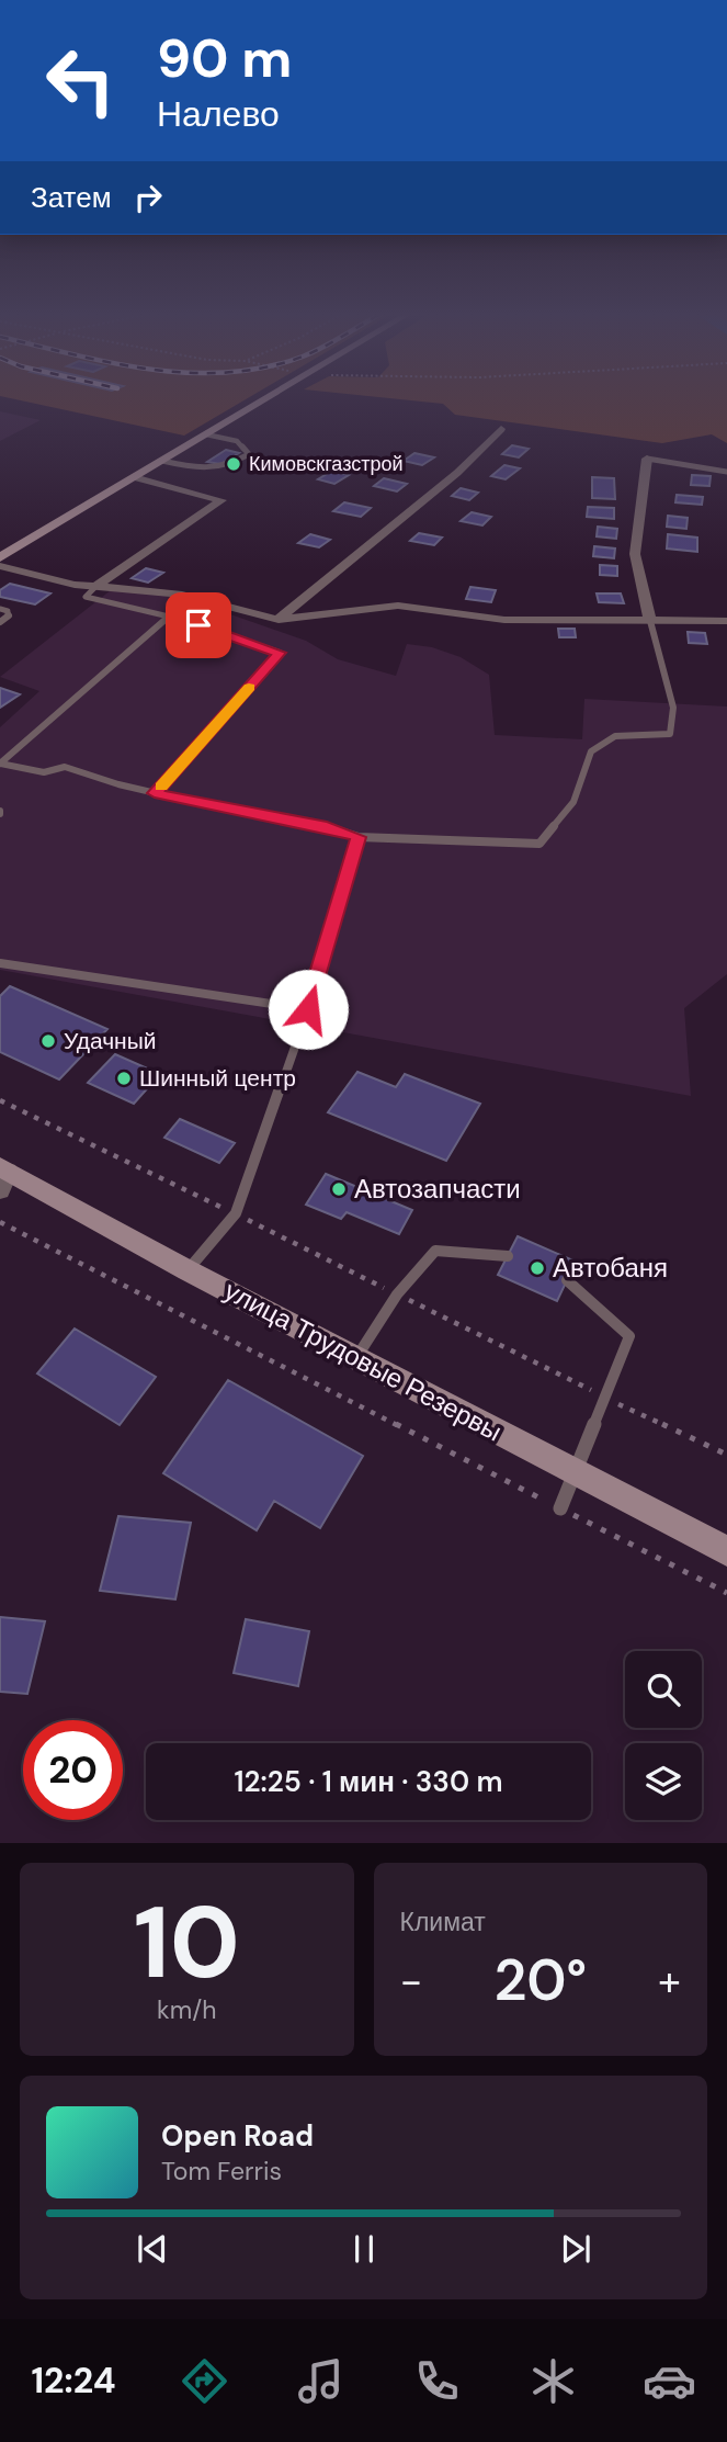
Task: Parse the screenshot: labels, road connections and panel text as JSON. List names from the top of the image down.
{
  "streets": {
    "main road": ["улица Трудовые Резервы"]
  },
  "places": [
    "Кимовскгазстрой",
    "Удачный",
    "Шинный центр",
    "Автозапчасти",
    "Автобаня"
  ],
  "page": {
    "turn": ["90 m", "Налево"],
    "then": "Затем",
    "limit": "20",
    "trip": "12:25 · 1 мин · 330 m",
    "tile": [
      ["10", "km/h"],
      "Климат"
    ],
    "heat": ["−", "20°", "+"],
    "song": ["Open Road", "Tom Ferris"],
    "tabs": "12:24"
  }
}
